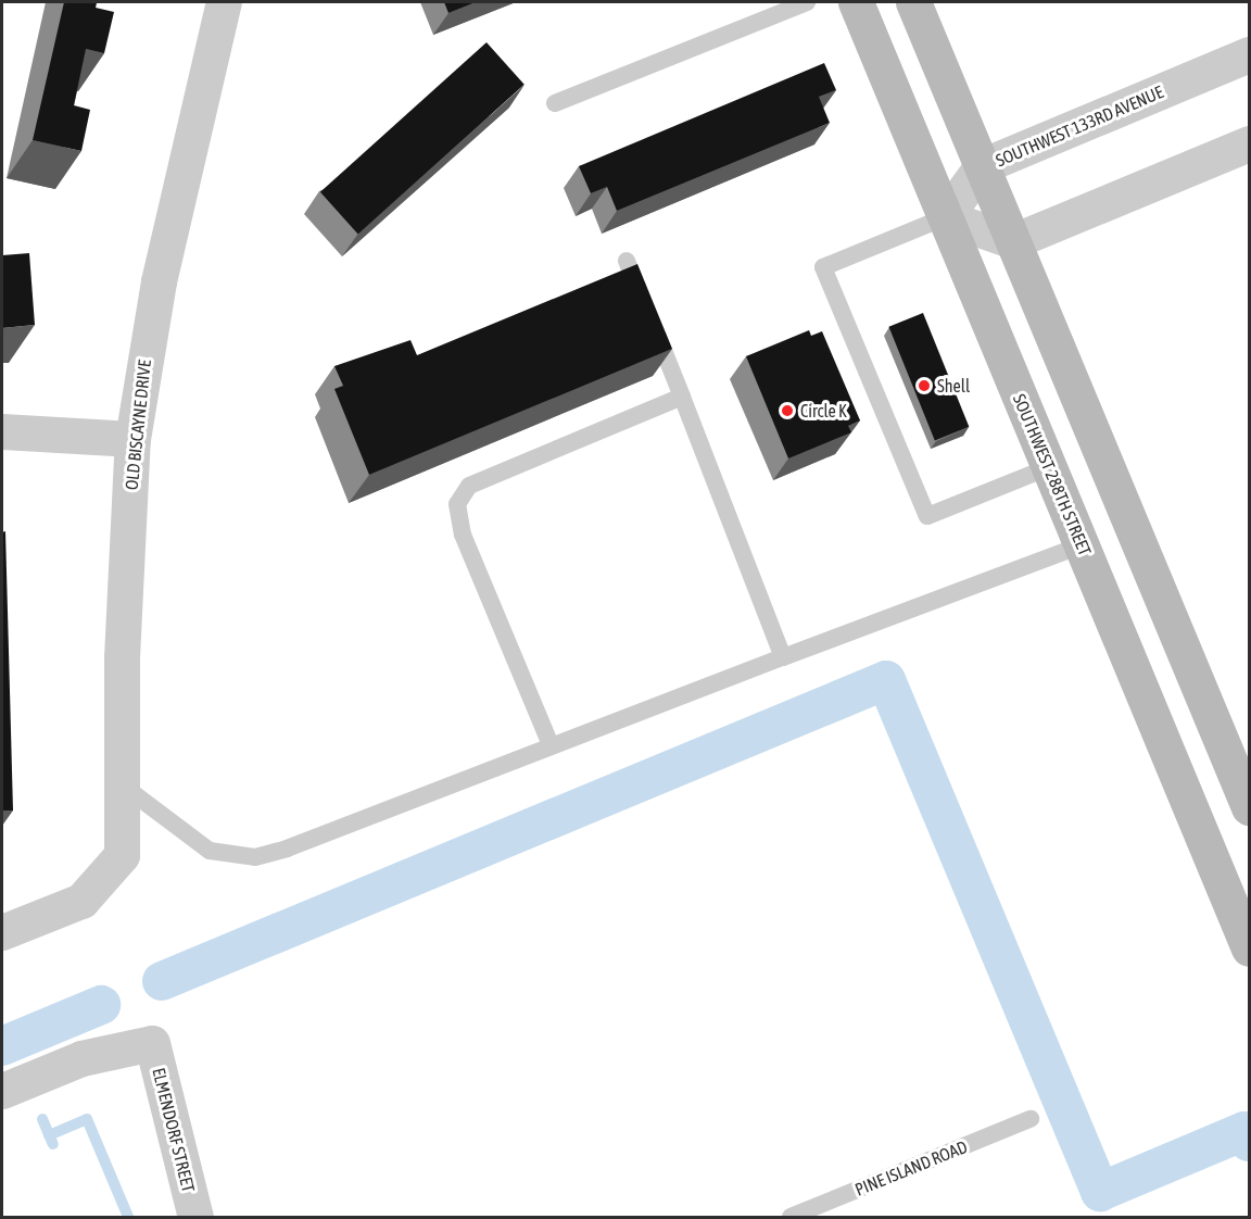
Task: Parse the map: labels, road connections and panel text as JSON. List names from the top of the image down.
{
  "streets": {
    "main road": ["SOUTHWEST 288TH STREET"],
    "street": ["SOUTHWEST 133RD AVENUE", "OLD BISCAYNE DRIVE", "ELMENDORF STREET"],
    "lane": ["PINE ISLAND ROAD"]
  },
  "crossings": [
    ["SOUTHWEST 133RD AVENUE", "SOUTHWEST 288TH STREET"]
  ],
  "places": ["Shell", "Circle K"]
}
